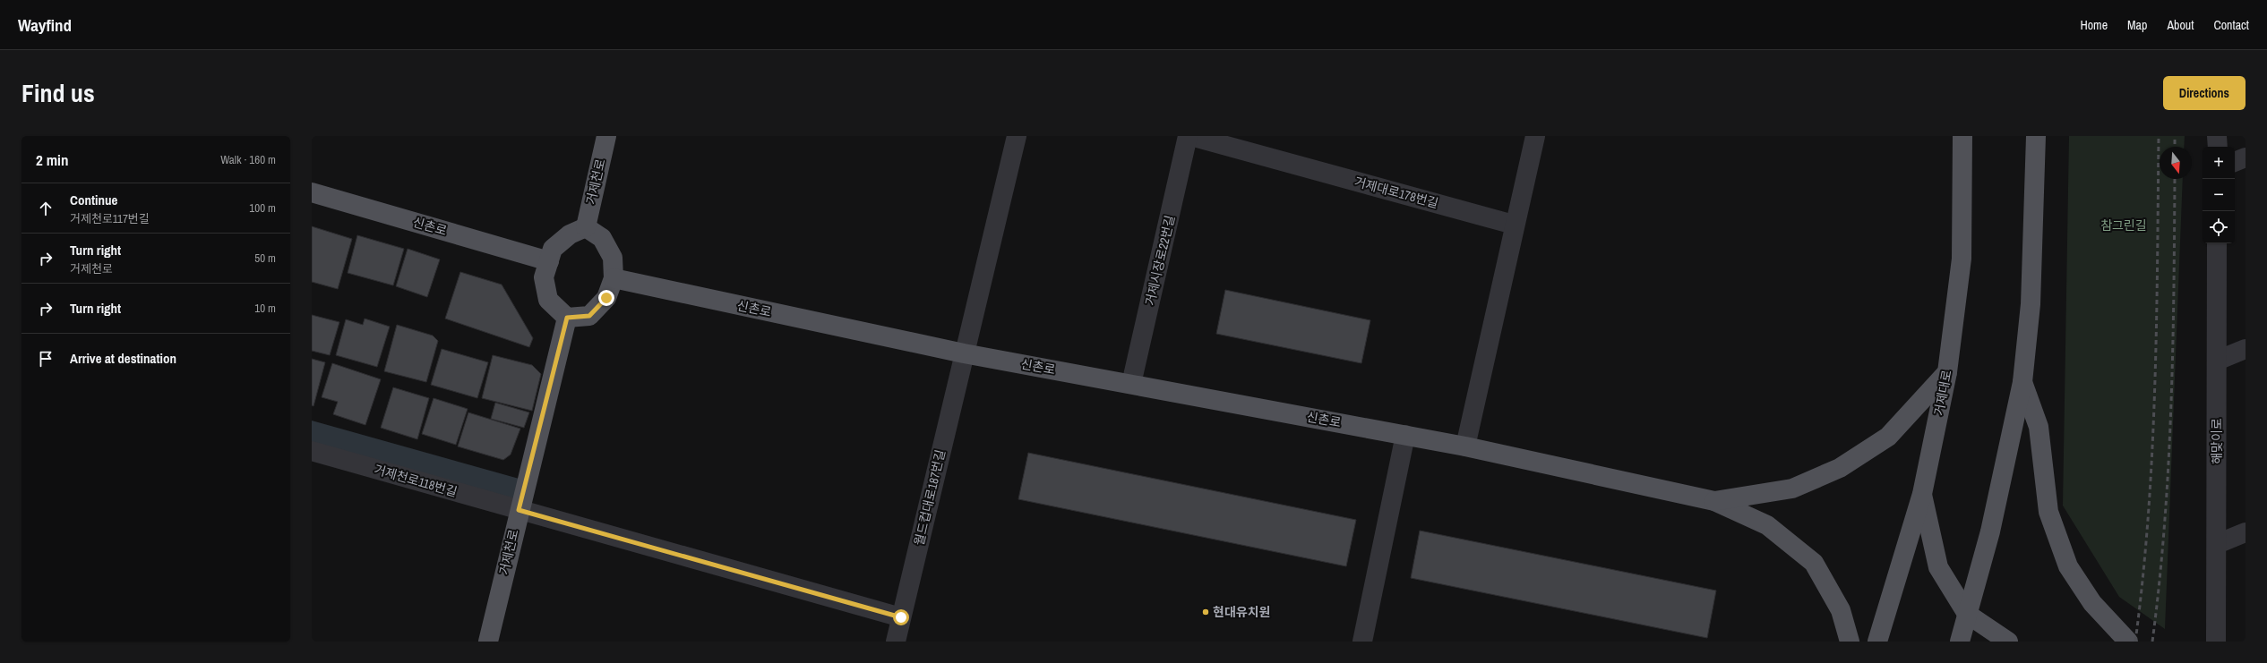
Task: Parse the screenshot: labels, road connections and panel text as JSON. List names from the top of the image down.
{
  "streets": {
    "main road": ["거제천로", "신촌로", "거제대로"],
    "street": [
      "거제대로178번길",
      "거제시장로22번길",
      "해맞이로",
      "거제천로118번길",
      "월드컵대로187번길"
    ]
  },
  "crossings": [
    ["거제천로", "신촌로"],
    ["거제천로", "거제천로118번길"],
    ["신촌로", "거제시장로22번길"],
    ["신촌로", "월드컵대로187번길"],
    ["거제천로118번길", "월드컵대로187번길"]
  ],
  "parks": ["참그린길"],
  "places": ["현대유치원"],
  "north": "bottom",
  "page": {
    "header": "Wayfind",
    "nav": [
      "Home",
      "Map",
      "About",
      "Contact"
    ],
    "title": "Find us",
    "buttons": "Directions",
    "heading": ["2 min", "Walk · 160 m"],
    "map_buttons": ["+", "−"],
    "list": [
      ["Continue", "거제천로117번길", "100 m"],
      ["Turn right", "거제천로", "50 m"],
      ["Turn right", "10 m"],
      "Arrive at destination"
    ]
  }
}
